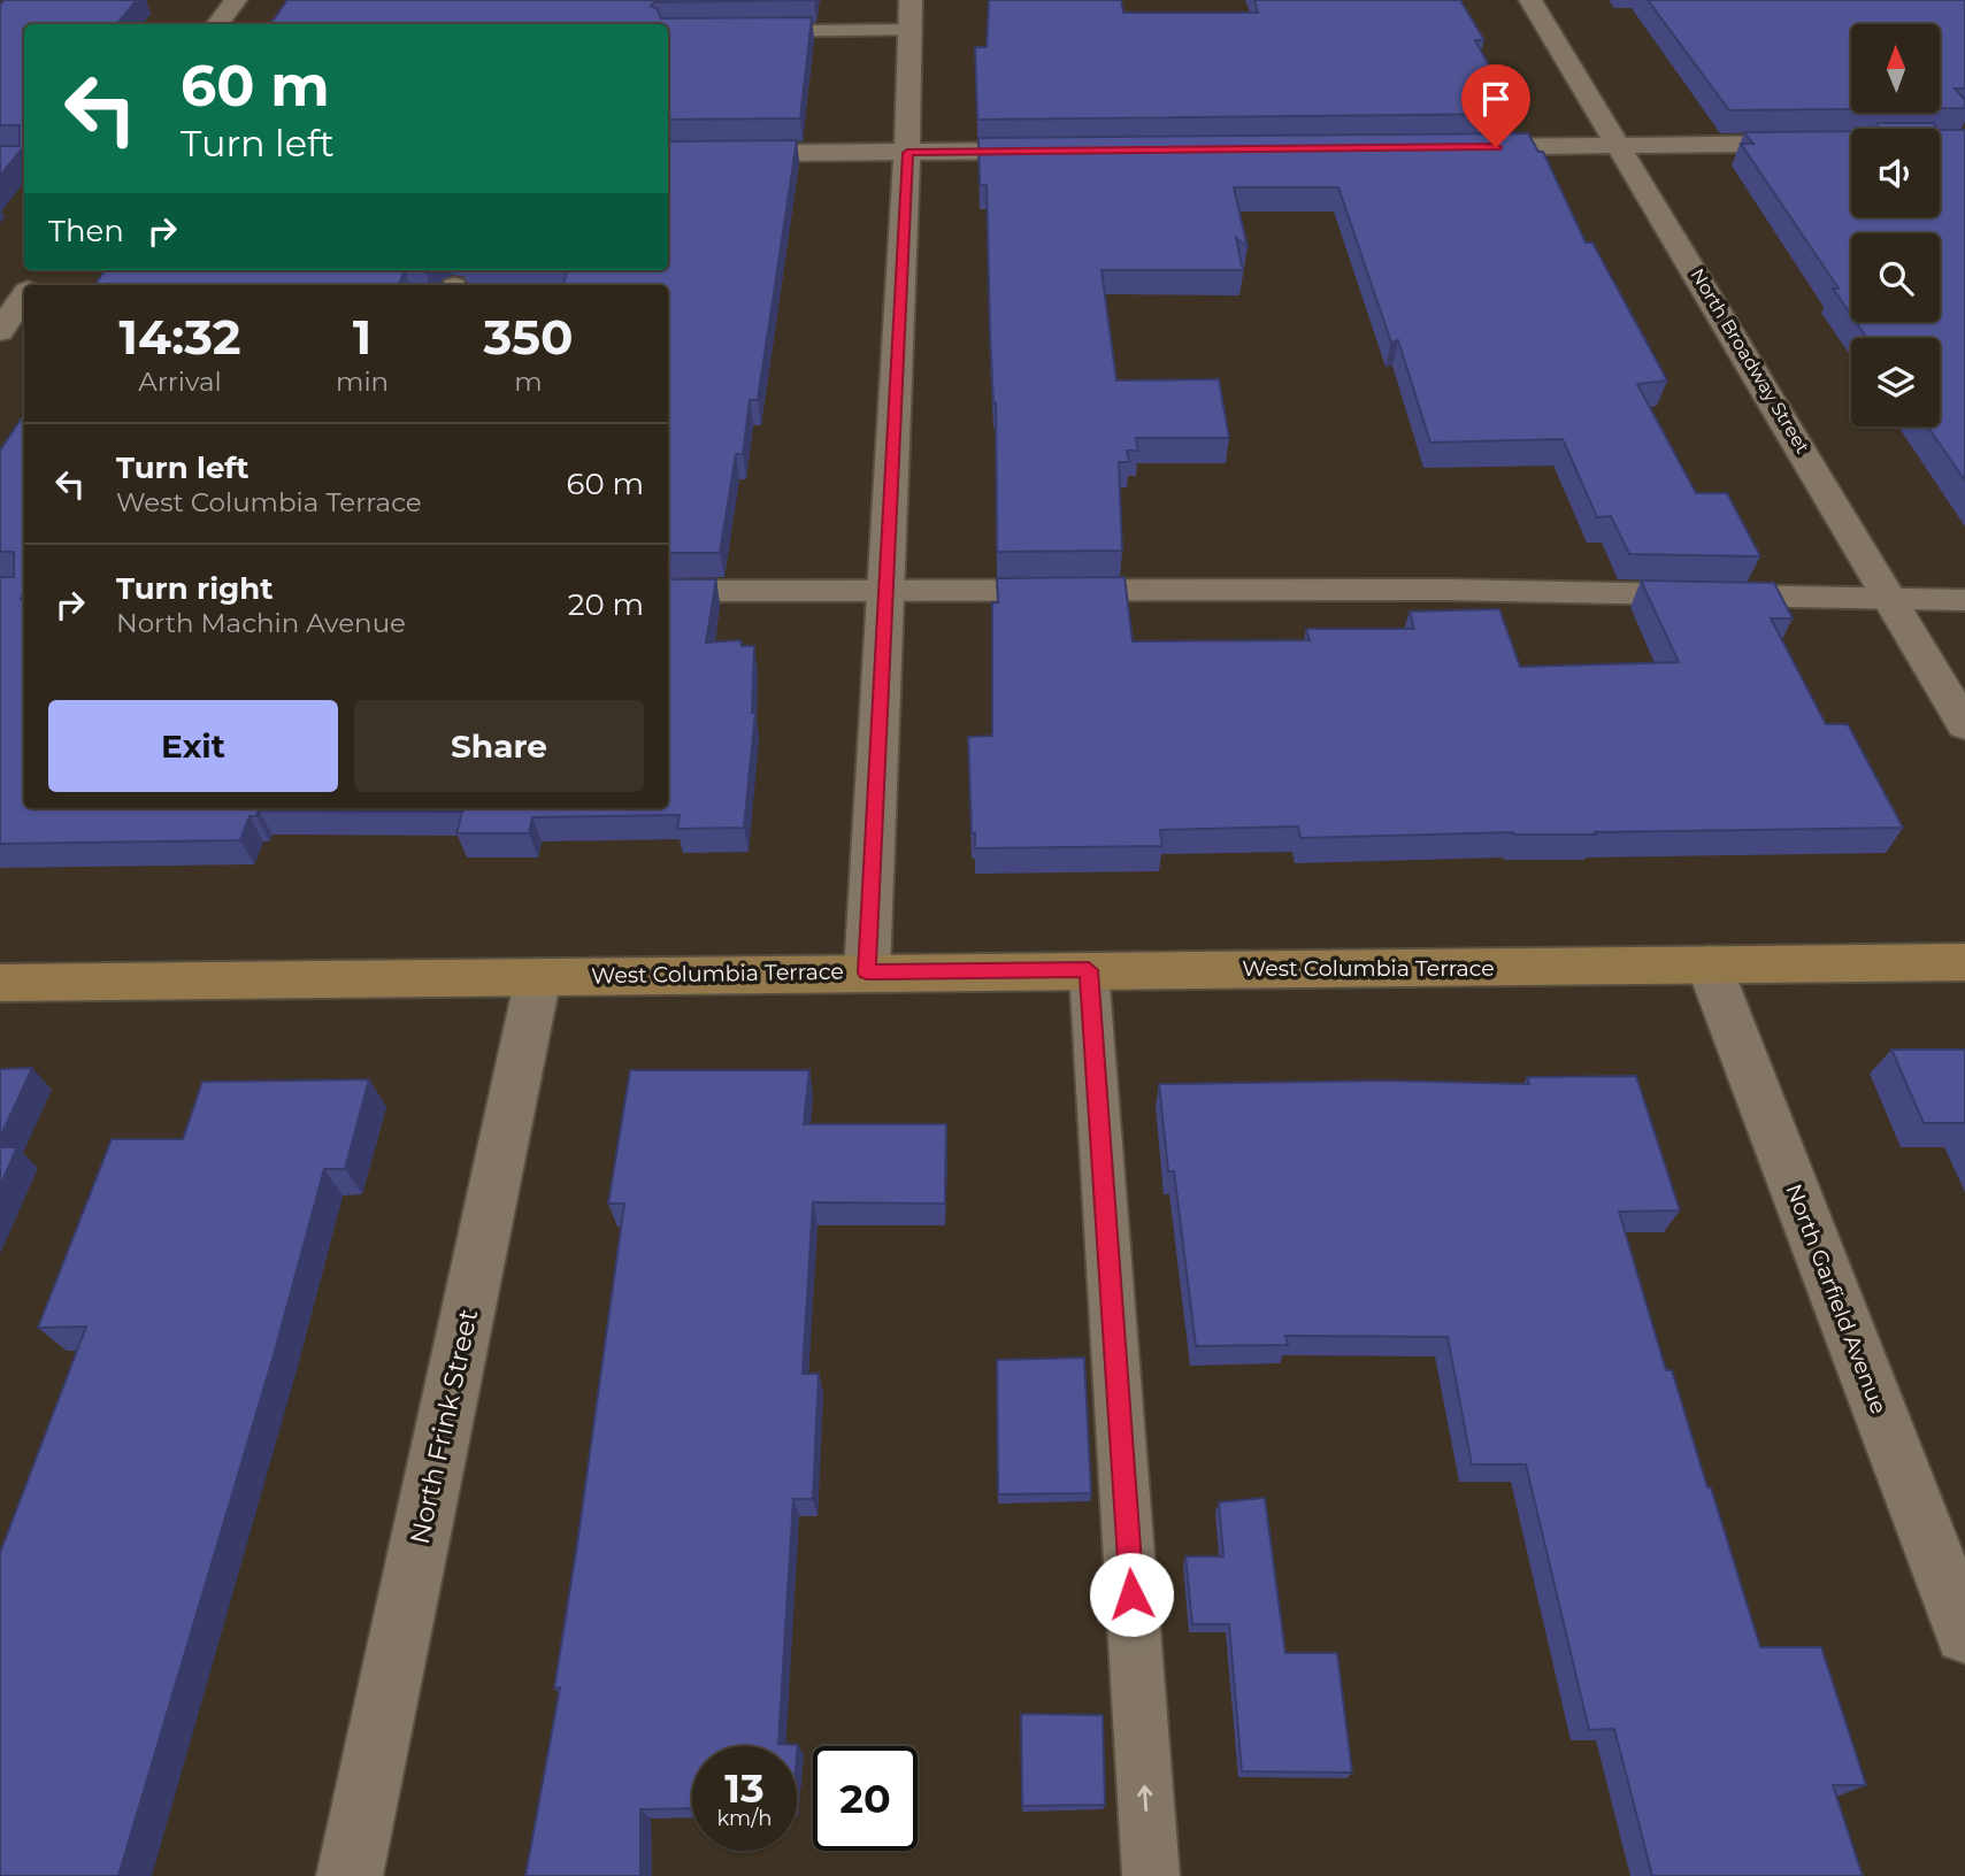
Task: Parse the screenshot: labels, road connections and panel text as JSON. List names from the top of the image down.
{
  "streets": {
    "street": [
      "North Broadway Street",
      "West Columbia Terrace",
      "North Garfield Avenue",
      "North Frink Street"
    ]
  },
  "crossings": [
    ["West Columbia Terrace", "North Garfield Avenue"],
    ["West Columbia Terrace", "North Frink Street"]
  ],
  "north": "top",
  "page": {
    "turn": ["60 m", "Turn left"],
    "then": "Then",
    "eta": [
      "14:32",
      "Arrival",
      "1",
      "min",
      "350",
      "m"
    ],
    "list": [
      {
        "name": "Turn left",
        "note": "West Columbia Terrace",
        "value": "60 m"
      },
      {
        "name": "Turn right",
        "note": "North Machin Avenue",
        "value": "20 m"
      }
    ],
    "buttons": ["Exit", "Share"],
    "speed": "13 km/h",
    "limit": "20"
  }
}
